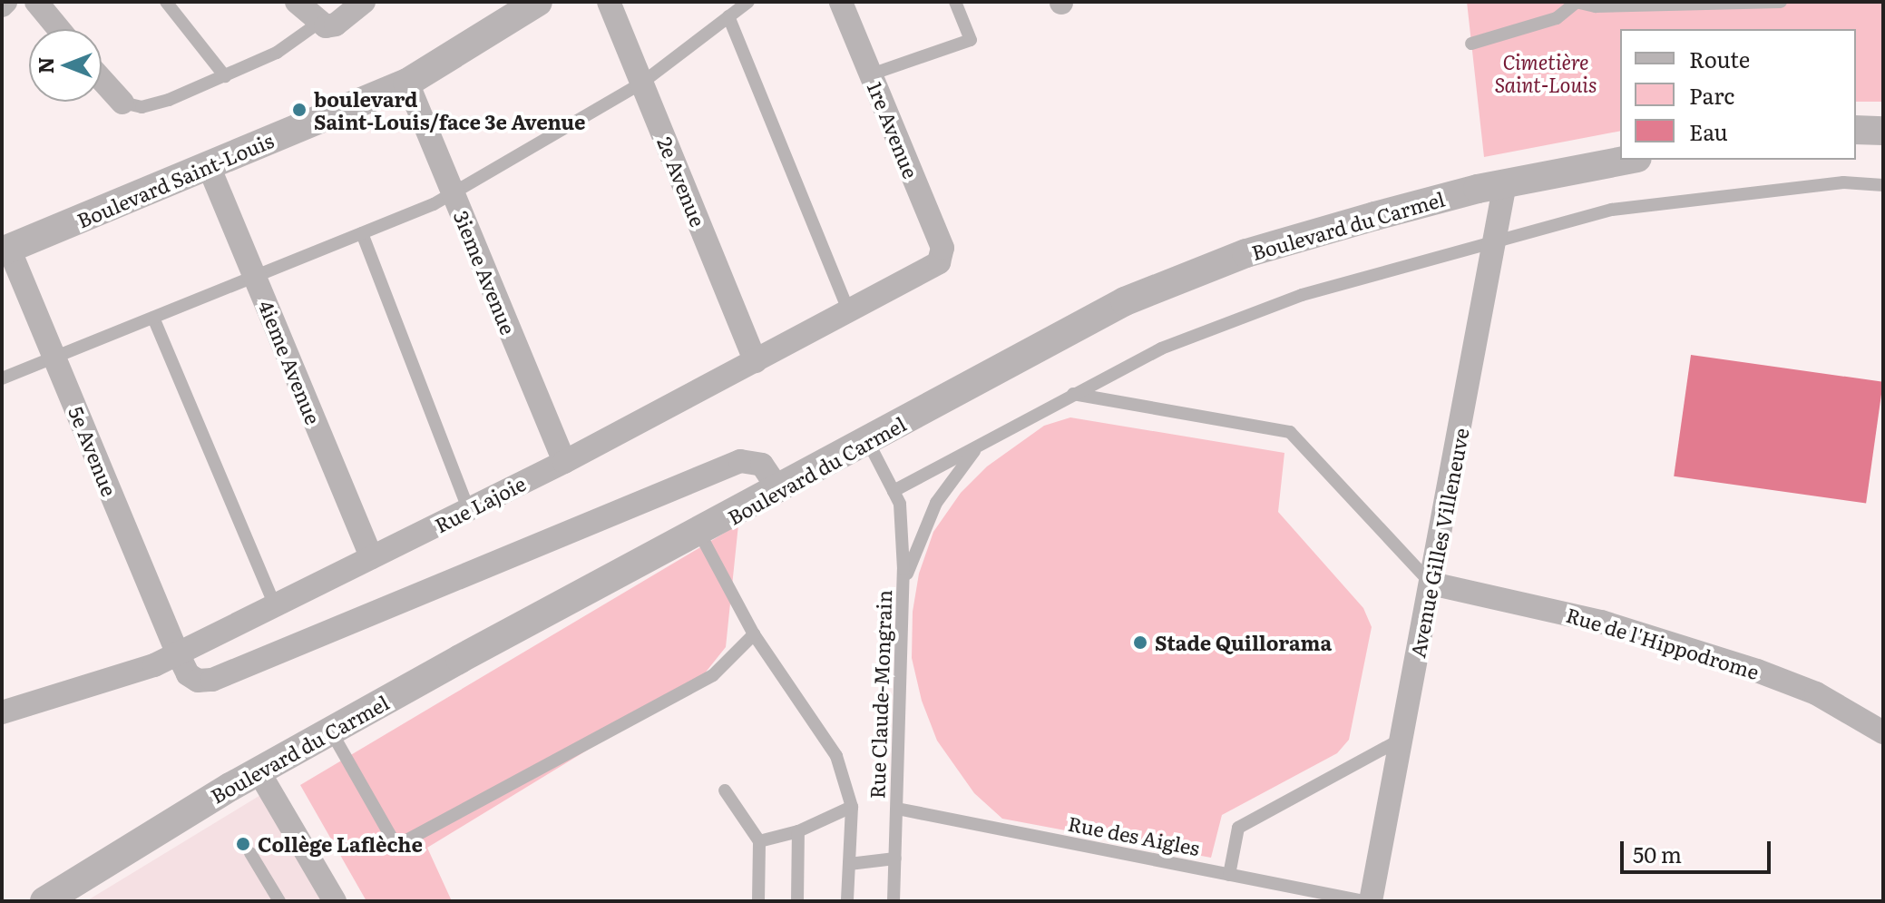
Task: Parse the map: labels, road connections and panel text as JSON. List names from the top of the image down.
{
  "streets": {
    "street": [
      "1re Avenue",
      "Boulevard Saint-Louis",
      "2e Avenue",
      "Boulevard du Carmel",
      "3ieme Avenue",
      "4ieme Avenue",
      "5e Avenue",
      "Rue Lajoie",
      "Avenue Gilles Villeneuve",
      "Rue de l'Hippodrome"
    ],
    "lane": ["Rue Claude-Mongrain", "Rue des Aigles"]
  },
  "crossings": [
    ["1re Avenue", "Rue Lajoie"],
    ["Boulevard Saint-Louis", "3ieme Avenue"],
    ["Boulevard Saint-Louis", "4ieme Avenue"],
    ["Boulevard Saint-Louis", "5e Avenue"],
    ["2e Avenue", "Rue Lajoie"],
    ["Boulevard du Carmel", "5e Avenue"],
    ["Boulevard du Carmel", "Avenue Gilles Villeneuve"],
    ["Boulevard du Carmel", "Rue Claude-Mongrain"],
    ["3ieme Avenue", "Rue Lajoie"],
    ["4ieme Avenue", "Rue Lajoie"],
    ["5e Avenue", "Rue Lajoie"],
    ["Avenue Gilles Villeneuve", "Rue de l'Hippodrome"],
    ["Rue Claude-Mongrain", "Rue des Aigles"]
  ],
  "parks": ["Cimetière Saint-Louis"],
  "places": ["boulevard Saint-Louis/face 3e Avenue", "Stade Quillorama", "Collège Laflèche"],
  "legend": ["Route", "Parc", "Eau"],
  "scale_bar": "50 m",
  "north": "left"
}
